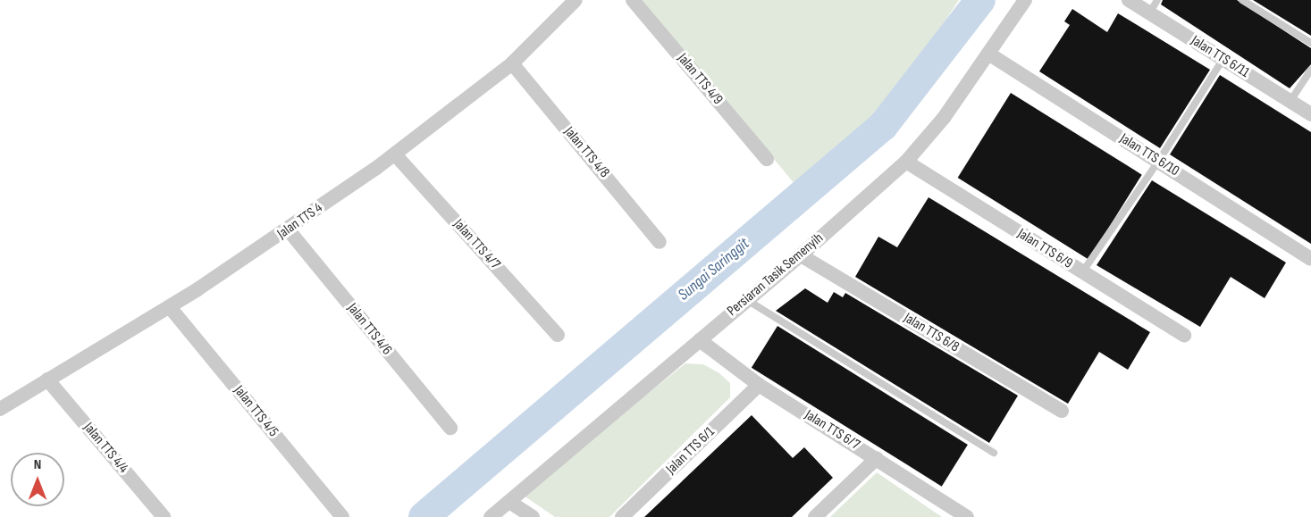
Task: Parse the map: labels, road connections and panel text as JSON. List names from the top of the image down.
{
  "streets": {
    "street": [
      "Jalan TTS 6/11",
      "Jalan TTS 4/9",
      "Jalan TTS 4/8",
      "Jalan TTS 6/10",
      "Jalan TTS 4",
      "Jalan TTS 4/7",
      "Jalan TTS 6/9",
      "Persiaran Tasik Semenyih",
      "Jalan TTS 4/6",
      "Jalan TTS 6/8",
      "Jalan TTS 4/5",
      "Jalan TTS 6/7",
      "Jalan TTS 4/4",
      "Jalan TTS 6/1"
    ]
  },
  "crossings": [
    ["Jalan TTS 4/8", "Jalan TTS 4"],
    ["Jalan TTS 6/10", "Persiaran Tasik Semenyih"],
    ["Jalan TTS 4", "Jalan TTS 4/7"],
    ["Jalan TTS 4", "Jalan TTS 4/6"],
    ["Jalan TTS 4", "Jalan TTS 4/5"],
    ["Jalan TTS 4", "Jalan TTS 4/4"],
    ["Jalan TTS 6/9", "Persiaran Tasik Semenyih"],
    ["Persiaran Tasik Semenyih", "Jalan TTS 6/8"],
    ["Persiaran Tasik Semenyih", "Jalan TTS 6/7"],
    ["Jalan TTS 6/7", "Jalan TTS 6/1"]
  ],
  "water": ["Sungai Saringgit"],
  "north": "top"
}
